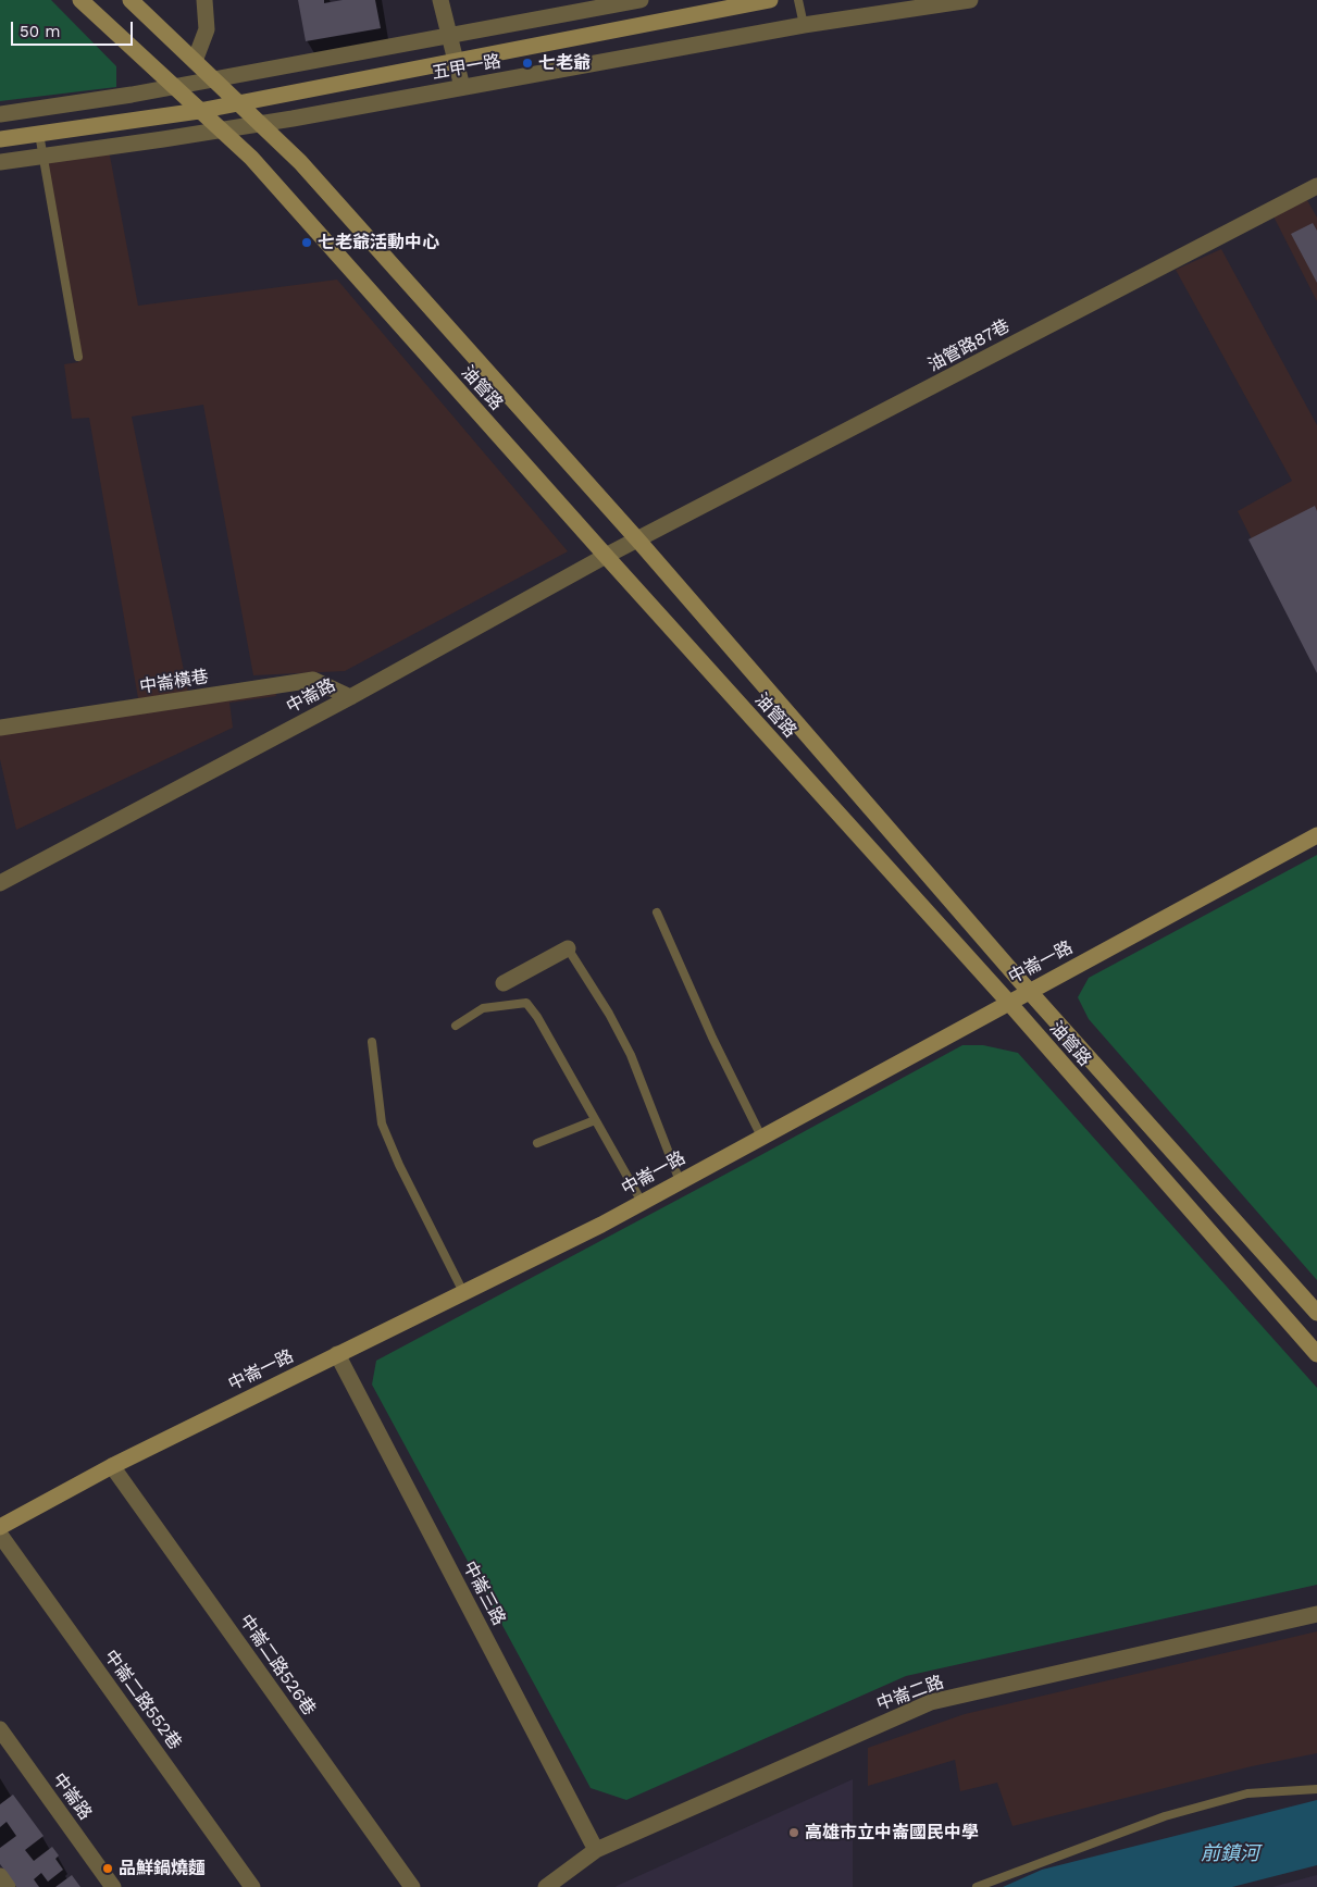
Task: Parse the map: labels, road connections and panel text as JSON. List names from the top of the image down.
{
  "streets": {
    "street": [
      "五甲一路",
      "油管路87巷",
      "油管路",
      "中崙橫巷",
      "中崙路",
      "中崙一路",
      "中崙三路",
      "中崙二路526巷",
      "中崙二路",
      "中崙二路552巷"
    ]
  },
  "crossings": [
    ["五甲一路", "油管路"],
    ["油管路87巷", "油管路"],
    ["油管路87巷", "中崙路"],
    ["油管路", "中崙路"],
    ["油管路", "中崙一路"],
    ["中崙橫巷", "中崙路"],
    ["中崙一路", "中崙三路"],
    ["中崙一路", "中崙二路526巷"],
    ["中崙三路", "中崙二路"]
  ],
  "water": ["前鎮河"],
  "places": [
    "七老爺",
    "七老爺活動中心",
    "高雄市立中崙國民中學",
    "品鮮鍋燒麵"
  ],
  "scale_bar": "50 m"
}
